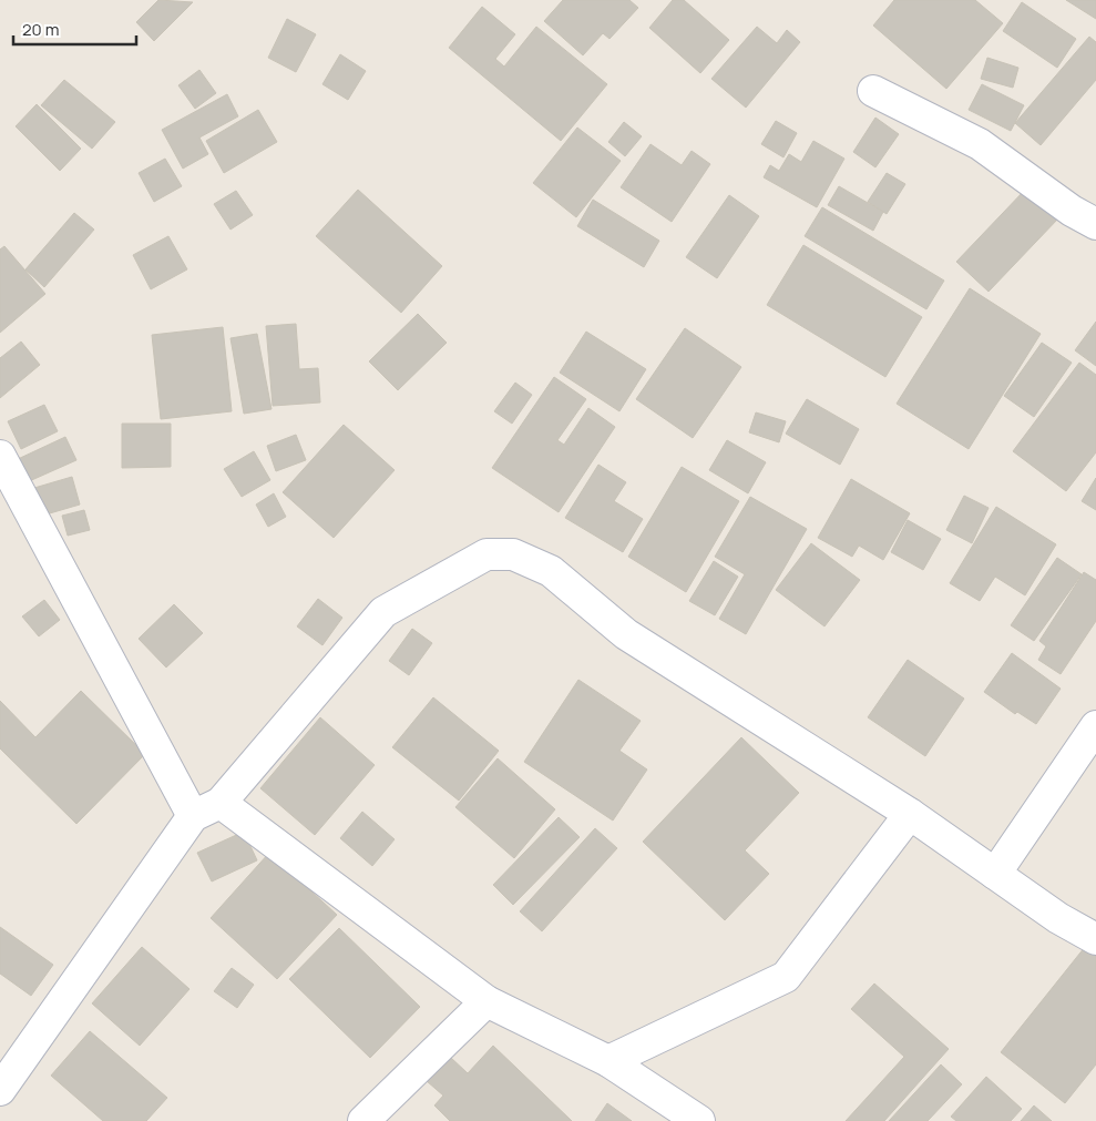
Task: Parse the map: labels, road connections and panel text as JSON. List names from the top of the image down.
{
  "scale_bar": "20 m"
}
